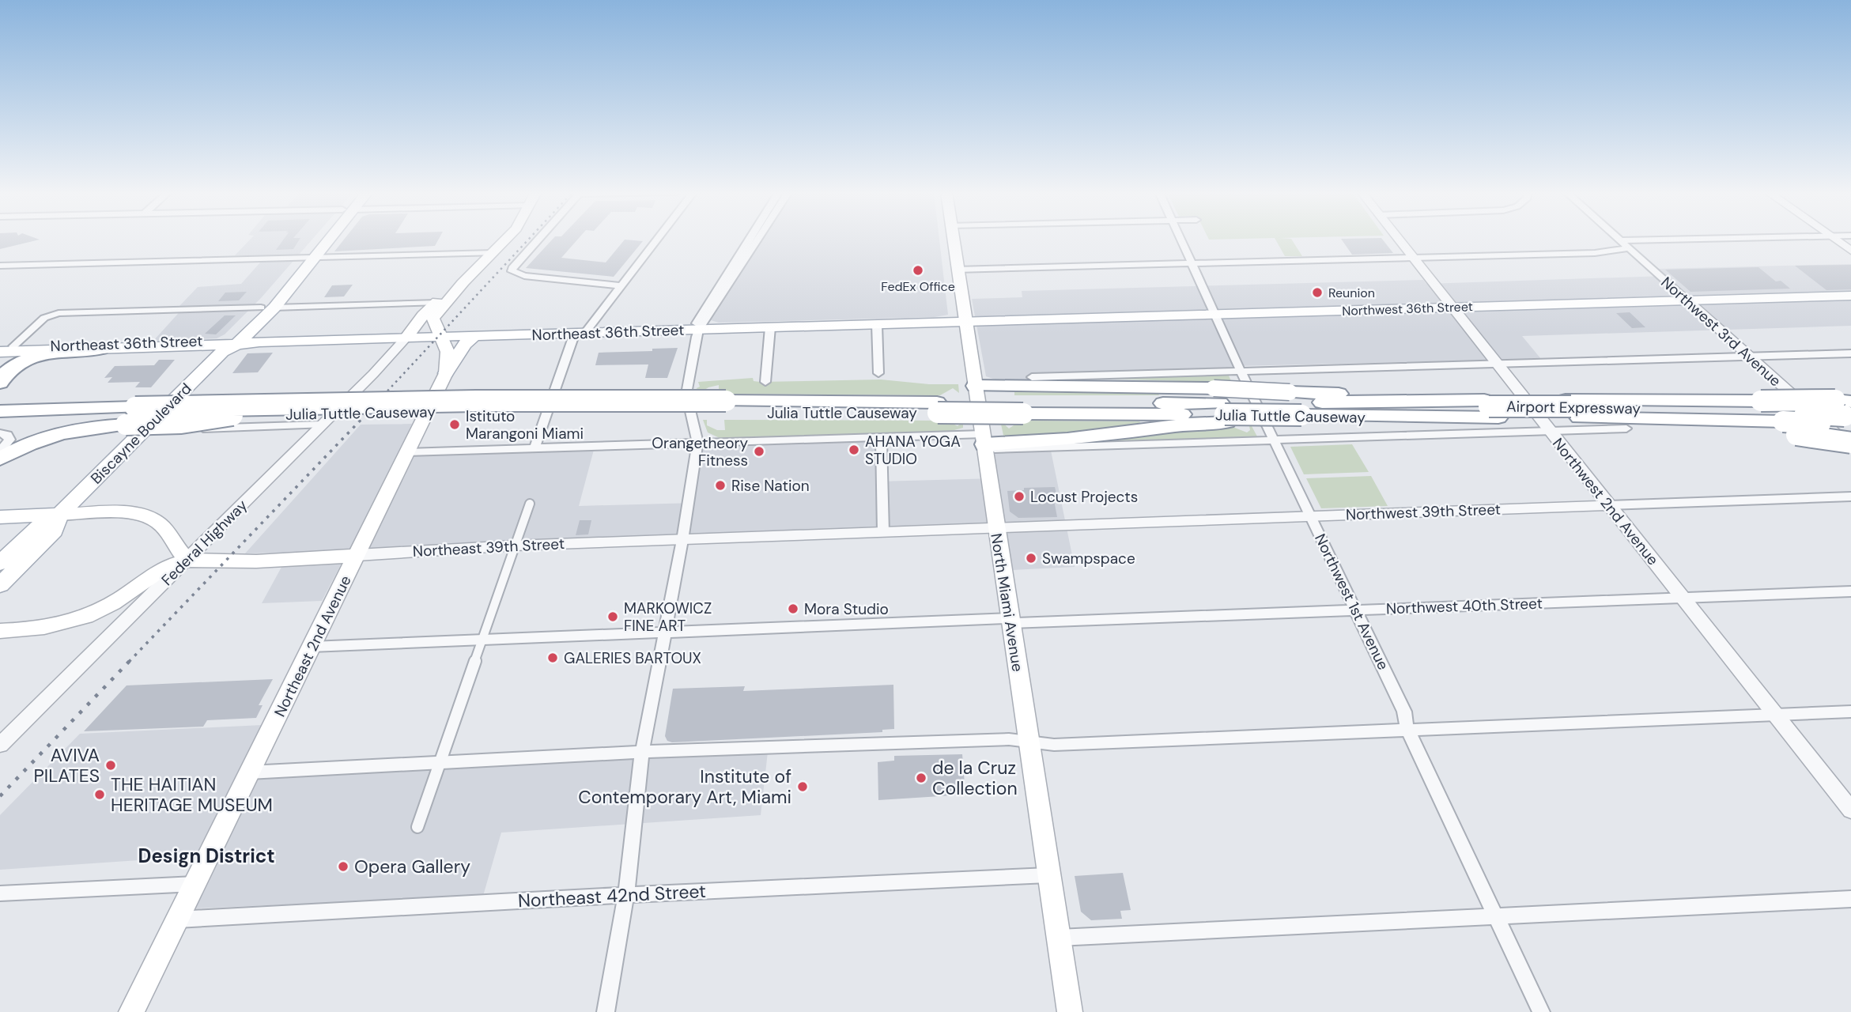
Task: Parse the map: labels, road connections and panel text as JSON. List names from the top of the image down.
{
  "streets": {
    "highway": ["Airport Expressway", "Julia Tuttle Causeway"],
    "main road": [
      "Northwest 36th Street",
      "Northeast 36th Street",
      "Biscayne Boulevard",
      "Northeast 39th Street",
      "North Miami Avenue",
      "Northeast 2nd Avenue"
    ],
    "street": [
      "Northwest 3rd Avenue",
      "Northwest 2nd Avenue",
      "Northwest 39th Street",
      "Federal Highway",
      "Northwest 1st Avenue",
      "Northwest 40th Street",
      "Northeast 42nd Street"
    ]
  },
  "crossings": [
    ["Northwest 36th Street", "Northwest 3rd Avenue"],
    ["Northwest 36th Street", "Northeast 36th Street"],
    ["Northwest 36th Street", "Northwest 2nd Avenue"],
    ["Northwest 36th Street", "Northwest 1st Avenue"],
    ["Northwest 36th Street", "North Miami Avenue"],
    ["Northeast 36th Street", "Biscayne Boulevard"],
    ["Northeast 36th Street", "Federal Highway"],
    ["Northeast 36th Street", "North Miami Avenue"],
    ["Northeast 36th Street", "Northeast 2nd Avenue"],
    ["Airport Expressway", "Julia Tuttle Causeway"],
    ["Julia Tuttle Causeway", "Biscayne Boulevard"],
    ["Northwest 2nd Avenue", "Northwest 39th Street"],
    ["Northwest 2nd Avenue", "Northwest 40th Street"],
    ["Northwest 39th Street", "Northeast 39th Street"],
    ["Northwest 39th Street", "Northwest 1st Avenue"],
    ["Northwest 39th Street", "North Miami Avenue"],
    ["Federal Highway", "Northeast 39th Street"],
    ["Federal Highway", "Northeast 2nd Avenue"],
    ["Northeast 39th Street", "North Miami Avenue"],
    ["Northeast 39th Street", "Northeast 2nd Avenue"],
    ["Northwest 1st Avenue", "Northwest 40th Street"],
    ["North Miami Avenue", "Northwest 40th Street"],
    ["North Miami Avenue", "Northeast 42nd Street"],
    ["Northwest 40th Street", "Northeast 2nd Avenue"],
    ["Northeast 2nd Avenue", "Northeast 42nd Street"]
  ],
  "districts": ["Design District"],
  "places": [
    "FedEx Office",
    "Reunion",
    "Istituto Marangoni Miami",
    "AHANA YOGA STUDIO",
    "Orangetheory Fitness",
    "Rise Nation",
    "Locust Projects",
    "Swampspace",
    "Mora Studio",
    "MARKOWICZ FINE ART",
    "GALERIES BARTOUX",
    "AVIVA PILATES",
    "de la Cruz Collection",
    "Institute of Contemporary Art, Miami",
    "THE HAITIAN HERITAGE MUSEUM",
    "Opera Gallery"
  ]
}
